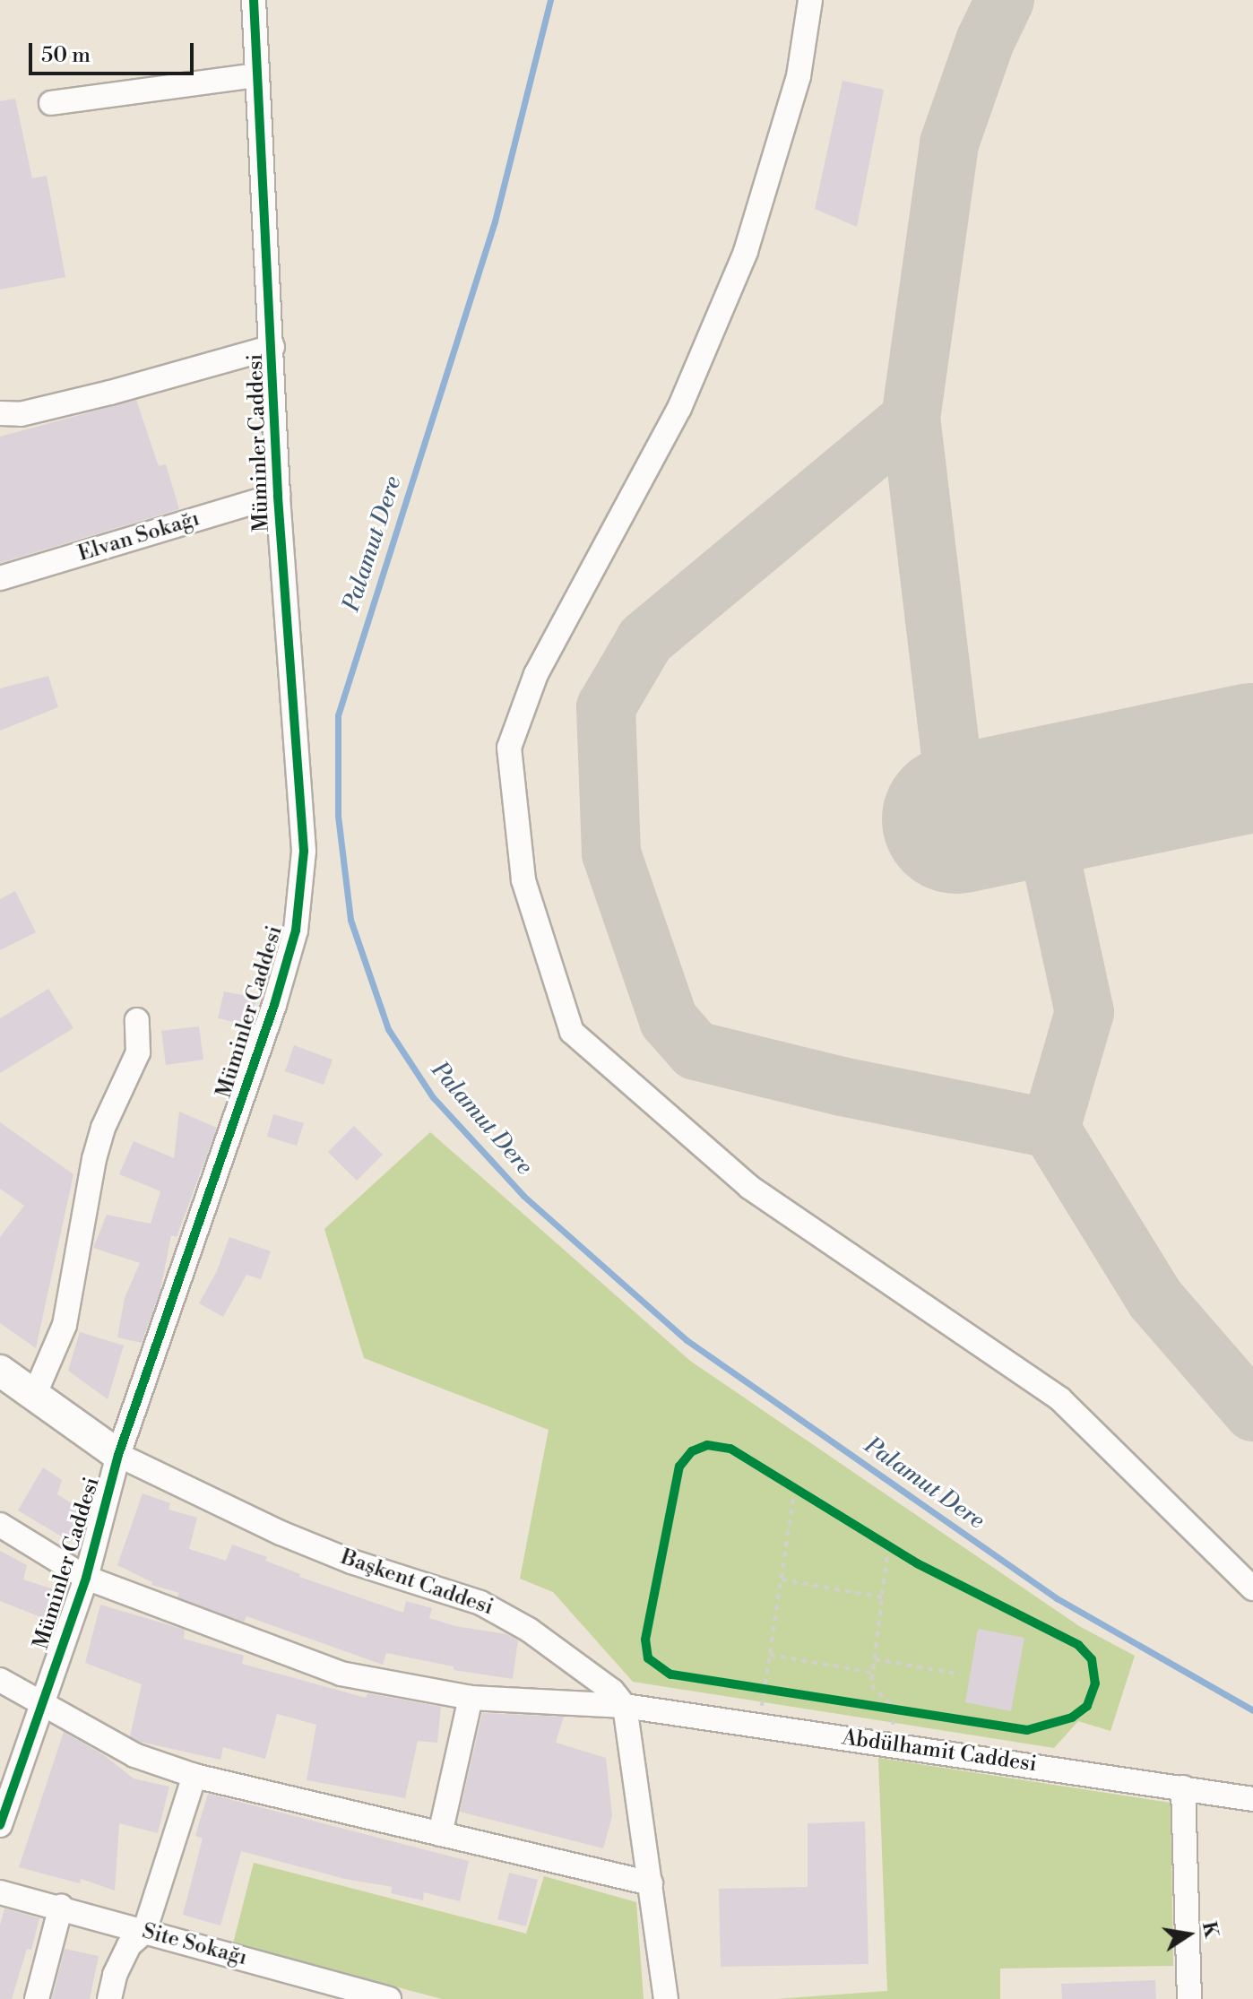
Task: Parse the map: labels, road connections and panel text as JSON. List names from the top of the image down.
{
  "streets": {
    "street": [
      "Müminler Caddesi",
      "Elvan Sokağı",
      "Başkent Caddesi",
      "Abdülhamit Caddesi",
      "Site Sokağı"
    ]
  },
  "crossings": [
    ["Müminler Caddesi", "Elvan Sokağı"],
    ["Müminler Caddesi", "Başkent Caddesi"],
    ["Müminler Caddesi", "Abdülhamit Caddesi"],
    ["Başkent Caddesi", "Abdülhamit Caddesi"]
  ],
  "water": ["Palamut Dere"],
  "scale_bar": "50 m",
  "north": "right"
}
